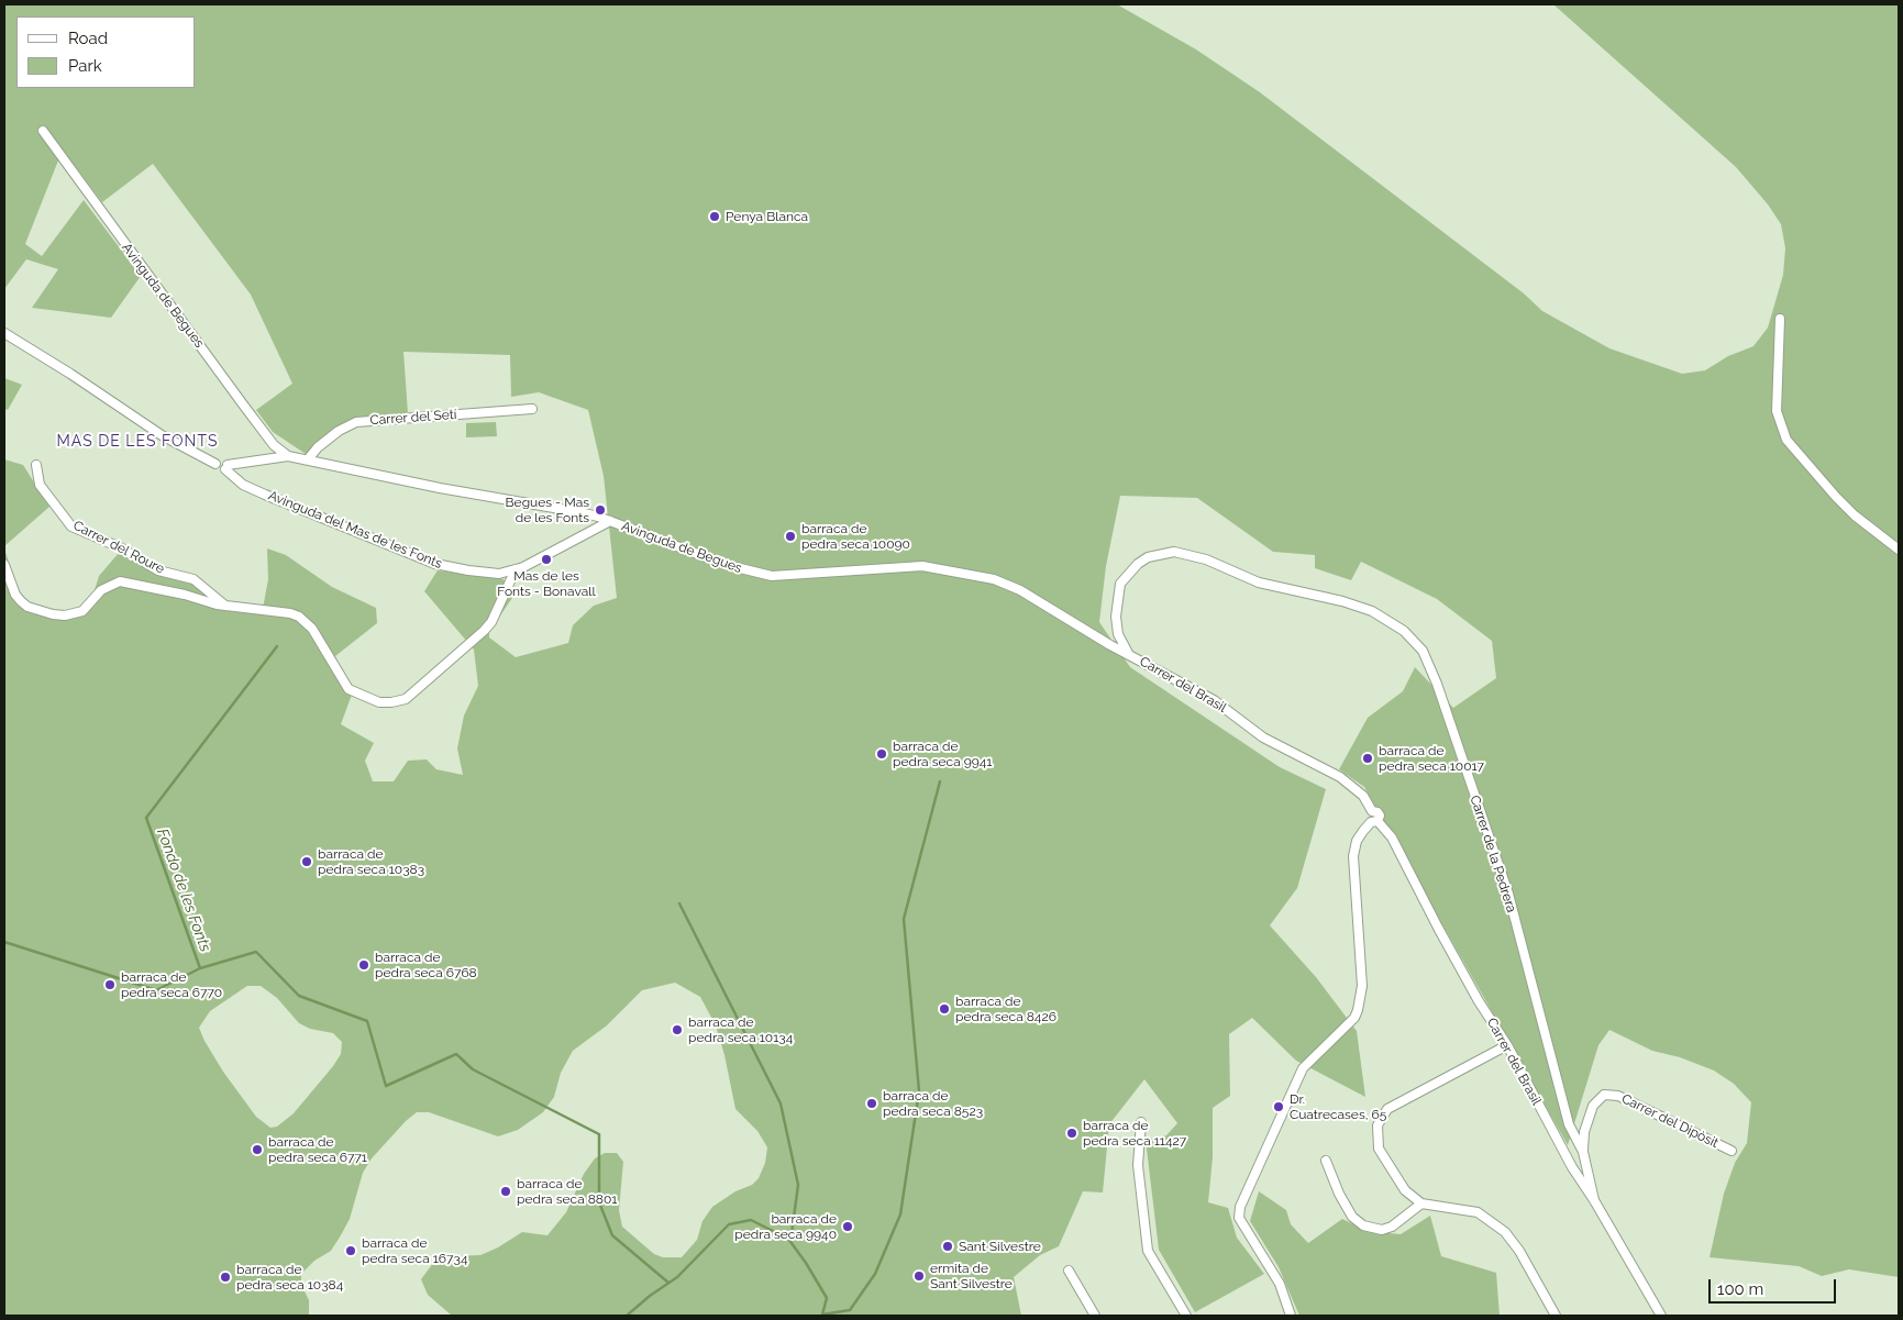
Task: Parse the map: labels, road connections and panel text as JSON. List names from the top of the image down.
{
  "streets": {
    "street": [
      "Avinguda de Begues",
      "Carrer del Setí",
      "Avinguda del Mas de les Fonts",
      "Carrer del Roure",
      "Carrer del Brasil",
      "Carrer de la Pedrera",
      "Carrer del Dipòsit"
    ]
  },
  "crossings": [
    ["Avinguda de Begues", "Carrer del Setí"],
    ["Avinguda de Begues", "Avinguda del Mas de les Fonts"],
    ["Avinguda de Begues", "Carrer del Brasil"],
    ["Avinguda de Begues", "Carrer de la Pedrera"],
    ["Carrer del Brasil", "Carrer de la Pedrera"],
    ["Carrer de la Pedrera", "Carrer del Dipòsit"]
  ],
  "districts": ["MAS DE LES FONTS"],
  "water": ["Fondo de les Fonts"],
  "places": [
    "Penya Blanca",
    "Begues - Mas de les Fonts",
    "barraca de pedra seca 10090",
    "Mas de les Fonts - Bonavall",
    "barraca de pedra seca 9941",
    "barraca de pedra seca 10017",
    "barraca de pedra seca 10383",
    "barraca de pedra seca 6768",
    "barraca de pedra seca 6770",
    "barraca de pedra seca 8426",
    "barraca de pedra seca 10134",
    "barraca de pedra seca 8523",
    "Dr. Cuatrecases, 65",
    "barraca de pedra seca 11427",
    "barraca de pedra seca 6771",
    "barraca de pedra seca 8801",
    "barraca de pedra seca 9940",
    "Sant Silvestre",
    "barraca de pedra seca 16734",
    "ermita de Sant Silvestre",
    "barraca de pedra seca 10384"
  ],
  "legend": ["Road", "Park"],
  "scale_bar": "100 m"
}
